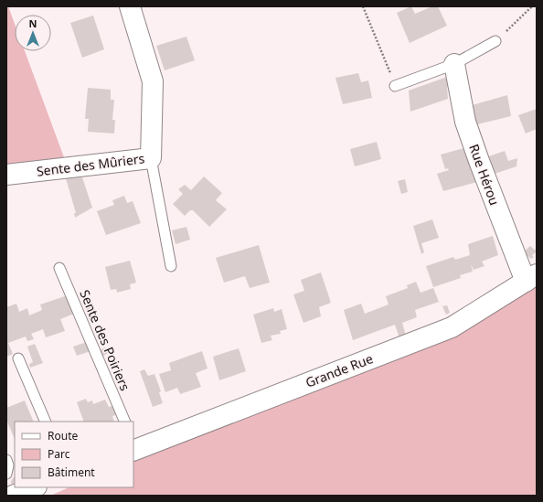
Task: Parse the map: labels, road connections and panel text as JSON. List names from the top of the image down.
{
  "streets": {
    "street": ["Sente des Mûriers", "Rue Hérou", "Grande Rue"],
    "lane": ["Sente des Poiriers"]
  },
  "crossings": [
    ["Rue Hérou", "Grande Rue"]
  ],
  "legend": ["Route", "Parc", "Bâtiment"],
  "north": "top"
}
